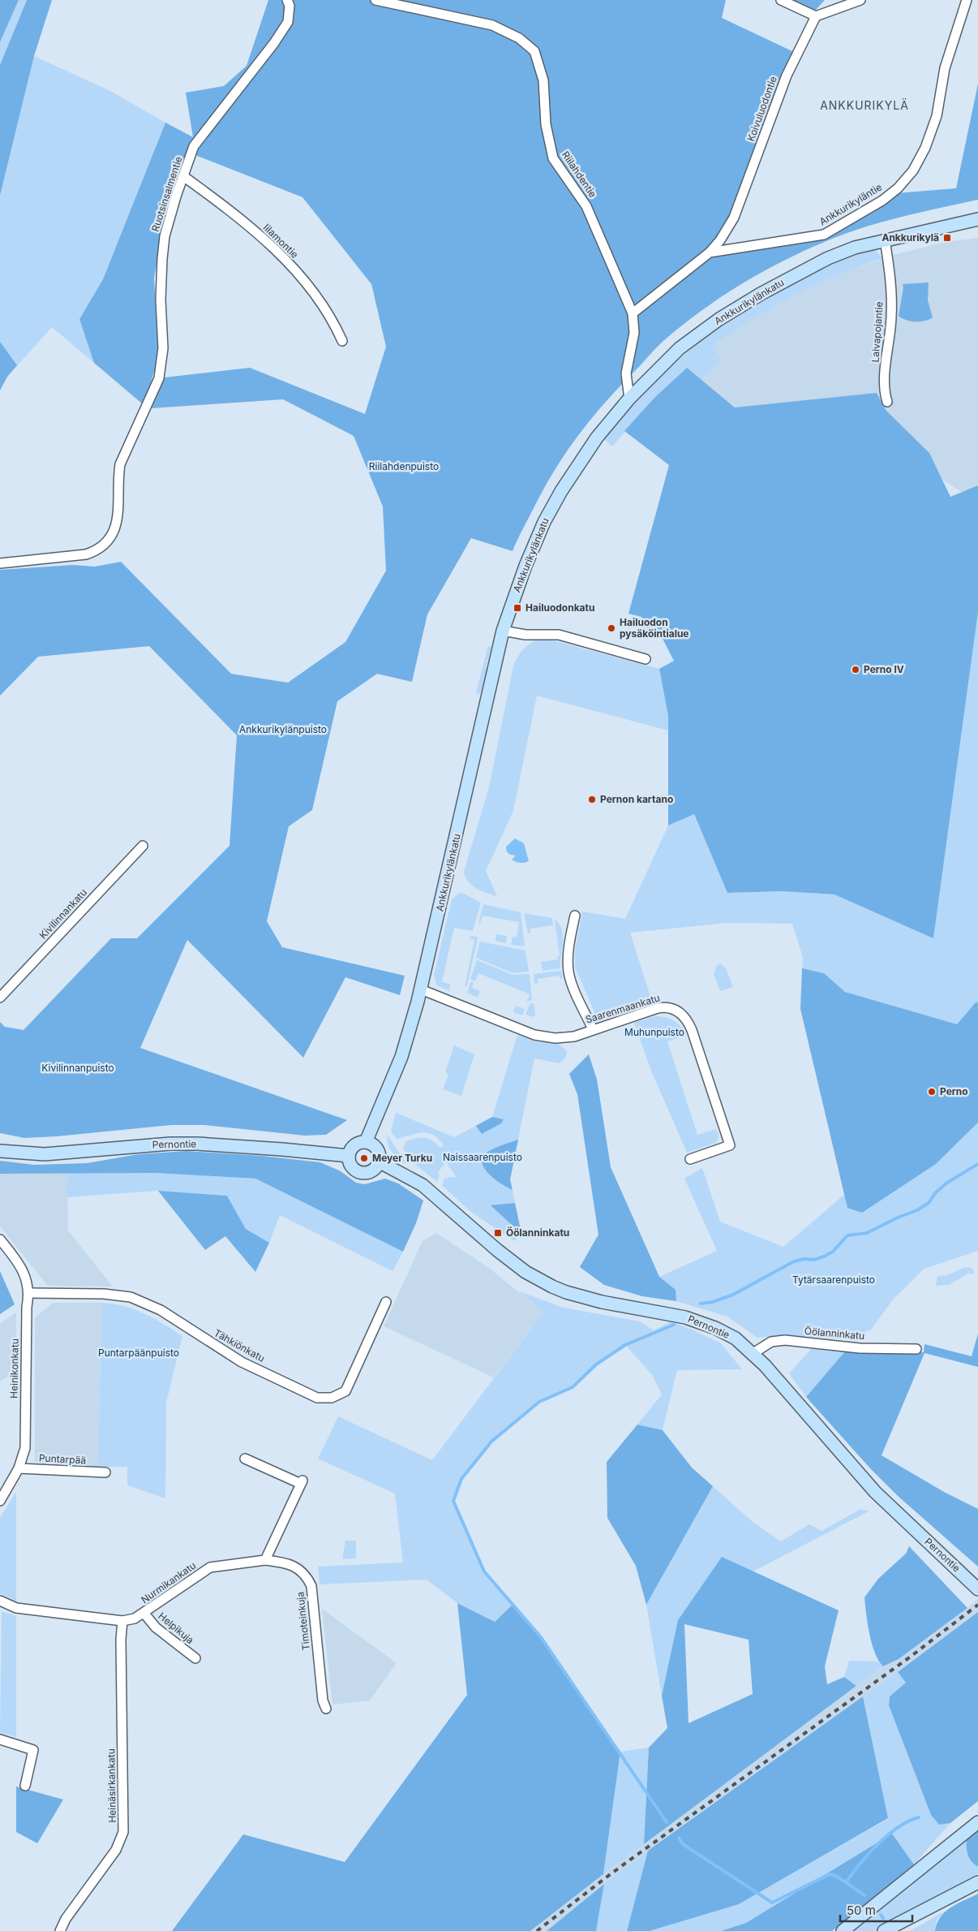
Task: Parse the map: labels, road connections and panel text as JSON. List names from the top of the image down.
{
  "streets": {
    "street": [
      "Koivuluodontie",
      "Riilahdentie",
      "Ruotsinsalmentie",
      "Ankkurikyläntie",
      "Iilamontie",
      "Ankkurikylänkatu",
      "Laivapojantie",
      "Kivilinnankatu",
      "Saarenmaankatu",
      "Pernontie",
      "Öölanninkatu",
      "Tähkiönkatu",
      "Heinikonkatu",
      "Puntarpää",
      "Nurmikankatu",
      "Timoteinkuja",
      "Helpikuja",
      "Heinäsirkankatu"
    ]
  },
  "crossings": [
    ["Koivuluodontie", "Ankkurikyläntie"],
    ["Riilahdentie", "Ankkurikyläntie"],
    ["Riilahdentie", "Ankkurikylänkatu"],
    ["Ruotsinsalmentie", "Iilamontie"],
    ["Ankkurikylänkatu", "Laivapojantie"],
    ["Ankkurikylänkatu", "Saarenmaankatu"],
    ["Ankkurikylänkatu", "Pernontie"],
    ["Pernontie", "Öölanninkatu"],
    ["Tähkiönkatu", "Heinikonkatu"],
    ["Heinikonkatu", "Puntarpää"],
    ["Nurmikankatu", "Timoteinkuja"],
    ["Nurmikankatu", "Helpikuja"],
    ["Nurmikankatu", "Heinäsirkankatu"]
  ],
  "districts": ["ANKKURIKYLÄ"],
  "parks": [
    "Riilahdenpuisto",
    "Ankkurikylänpuisto",
    "Muhunpuisto",
    "Kivilinnanpuisto",
    "Naissaarenpuisto",
    "Tytärsaarenpuisto",
    "Puntarpäänpuisto"
  ],
  "places": {
    "transit": ["Ankkurikylä", "Hailuodonkatu", "Öölanninkatu"],
    "other": [
      "Hailuodon pysäköintialue",
      "Perno IV",
      "Pernon kartano",
      "Perno",
      "Meyer Turku"
    ]
  },
  "scale_bar": "50 m"
}
